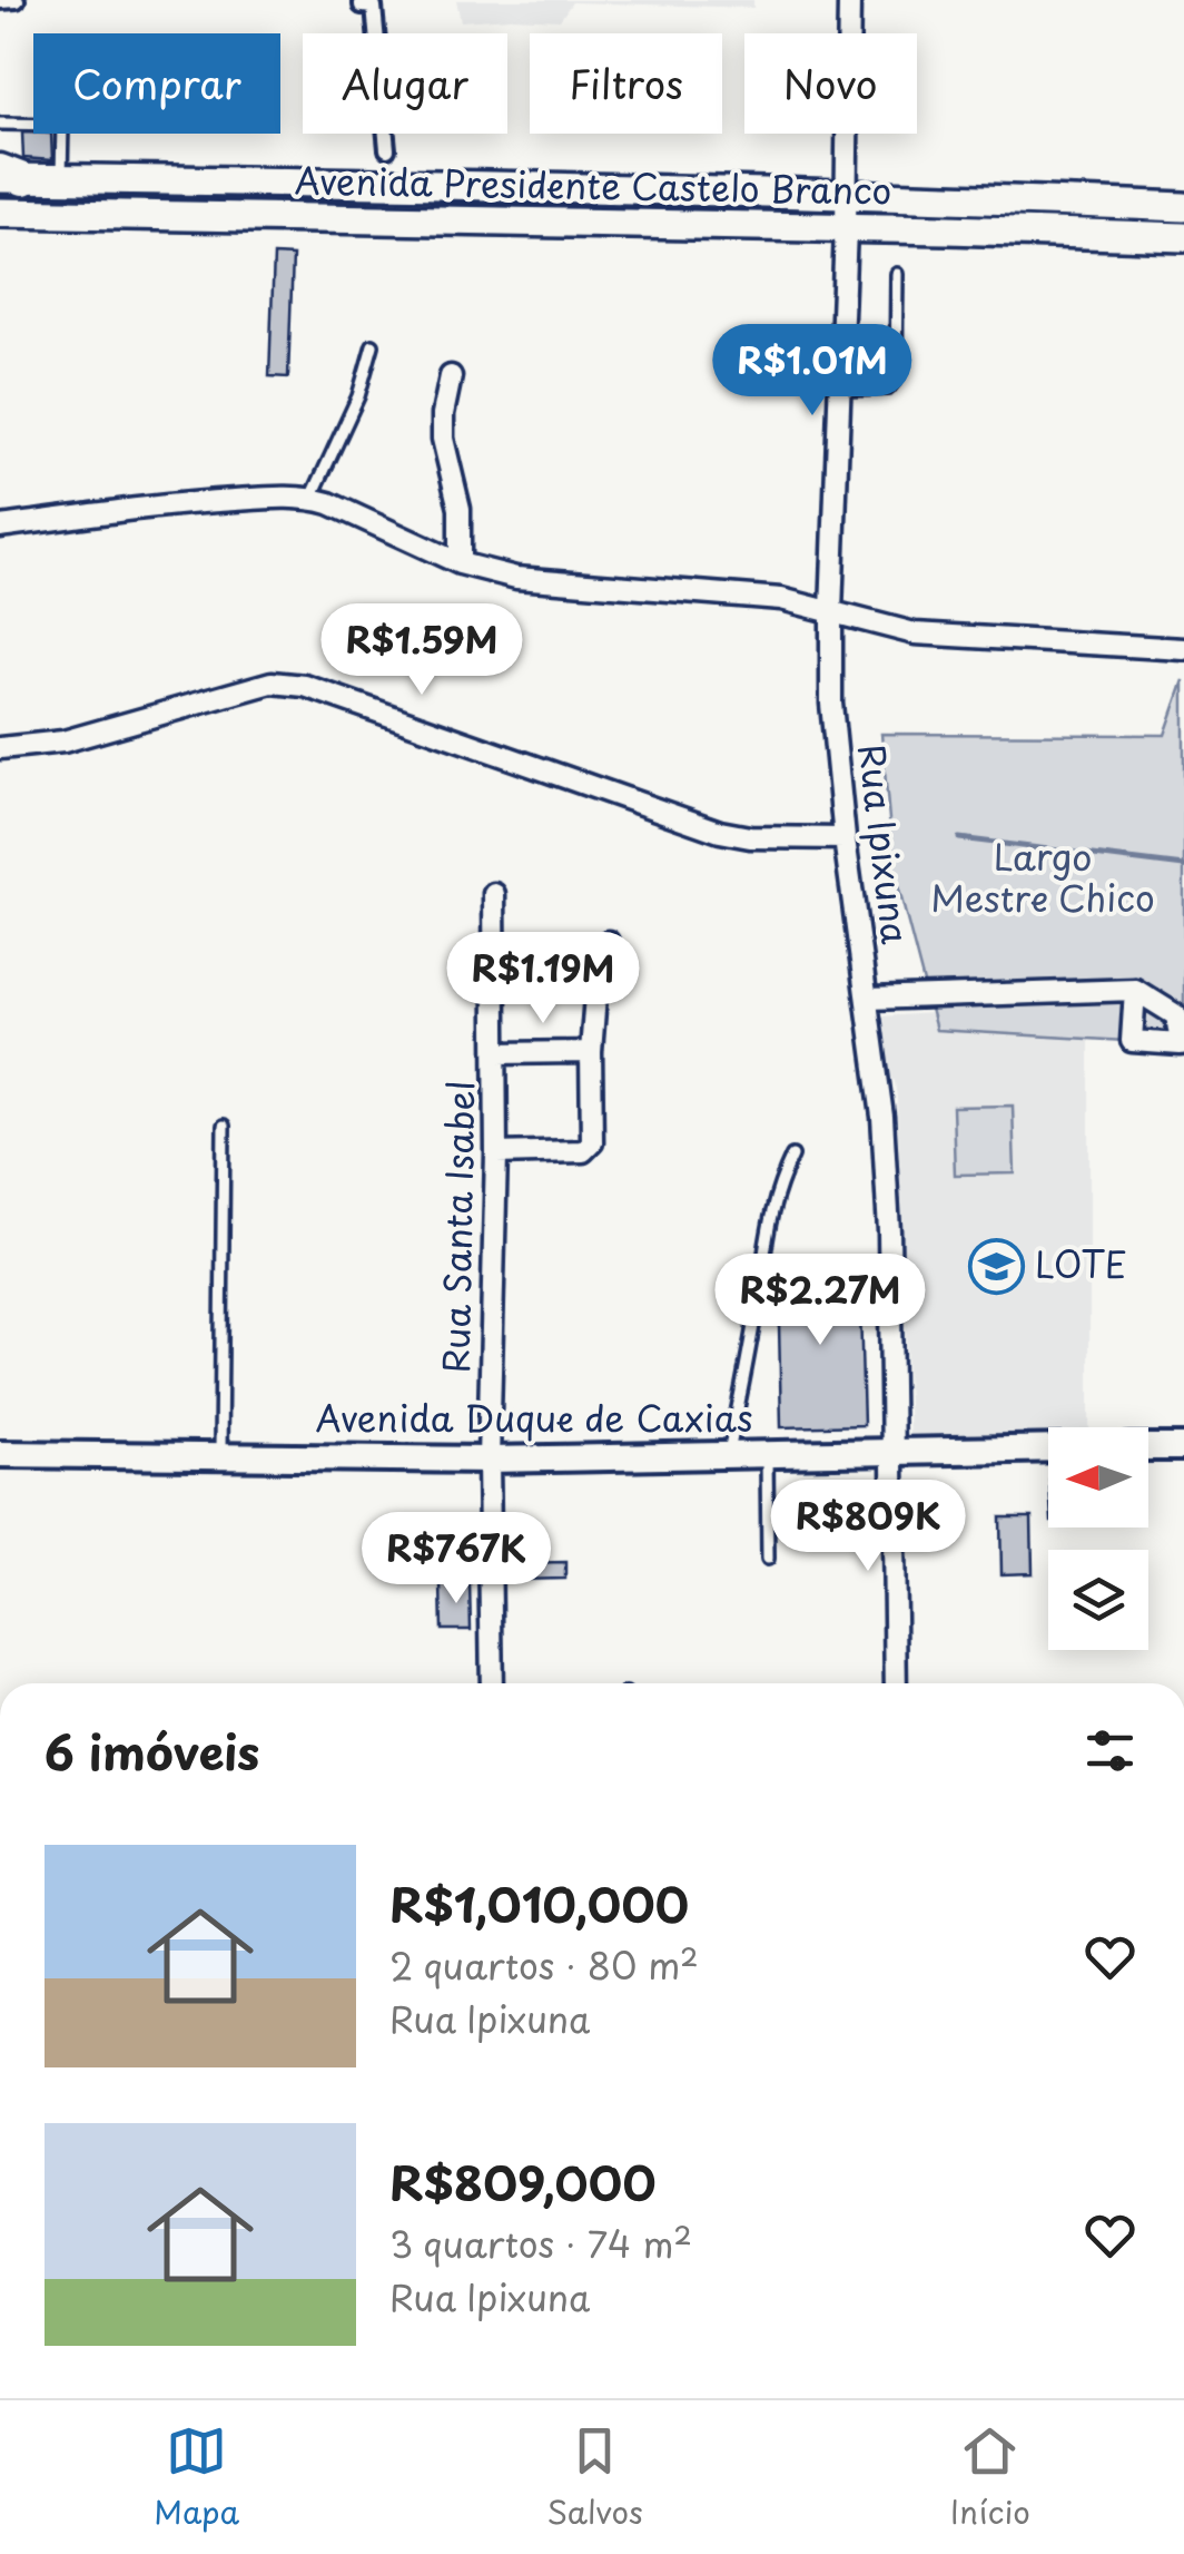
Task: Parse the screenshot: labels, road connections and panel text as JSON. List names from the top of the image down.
{
  "streets": {
    "main road": ["Avenida Presidente Castelo Branco"],
    "street": ["Rua Ipixuna", "Rua Santa Isabel", "Avenida Duque de Caxias"]
  },
  "crossings": [
    ["Avenida Presidente Castelo Branco", "Rua Ipixuna"],
    ["Rua Ipixuna", "Avenida Duque de Caxias"],
    ["Rua Santa Isabel", "Avenida Duque de Caxias"]
  ],
  "parks": ["Largo Mestre Chico"],
  "places": {
    "school or university": ["LOTE"]
  },
  "north": "left",
  "page": {
    "chip": [
      "Comprar",
      "Alugar",
      "Filtros",
      "Novo"
    ],
    "price": [
      "R$1.01M",
      "R$1.59M",
      "R$1.19M",
      "R$2.27M",
      "R$809K",
      "R$767K"
    ],
    "heading": "6 imóveis",
    "list": [
      {
        "name": "R$1,010,000",
        "note": "2 quartos · 80 m² · Rua Ipixuna"
      },
      {
        "name": "R$809,000",
        "note": "3 quartos · 74 m² · Rua Ipixuna"
      }
    ],
    "tabs": ["Mapa", "Salvos", "Início"]
  }
}
